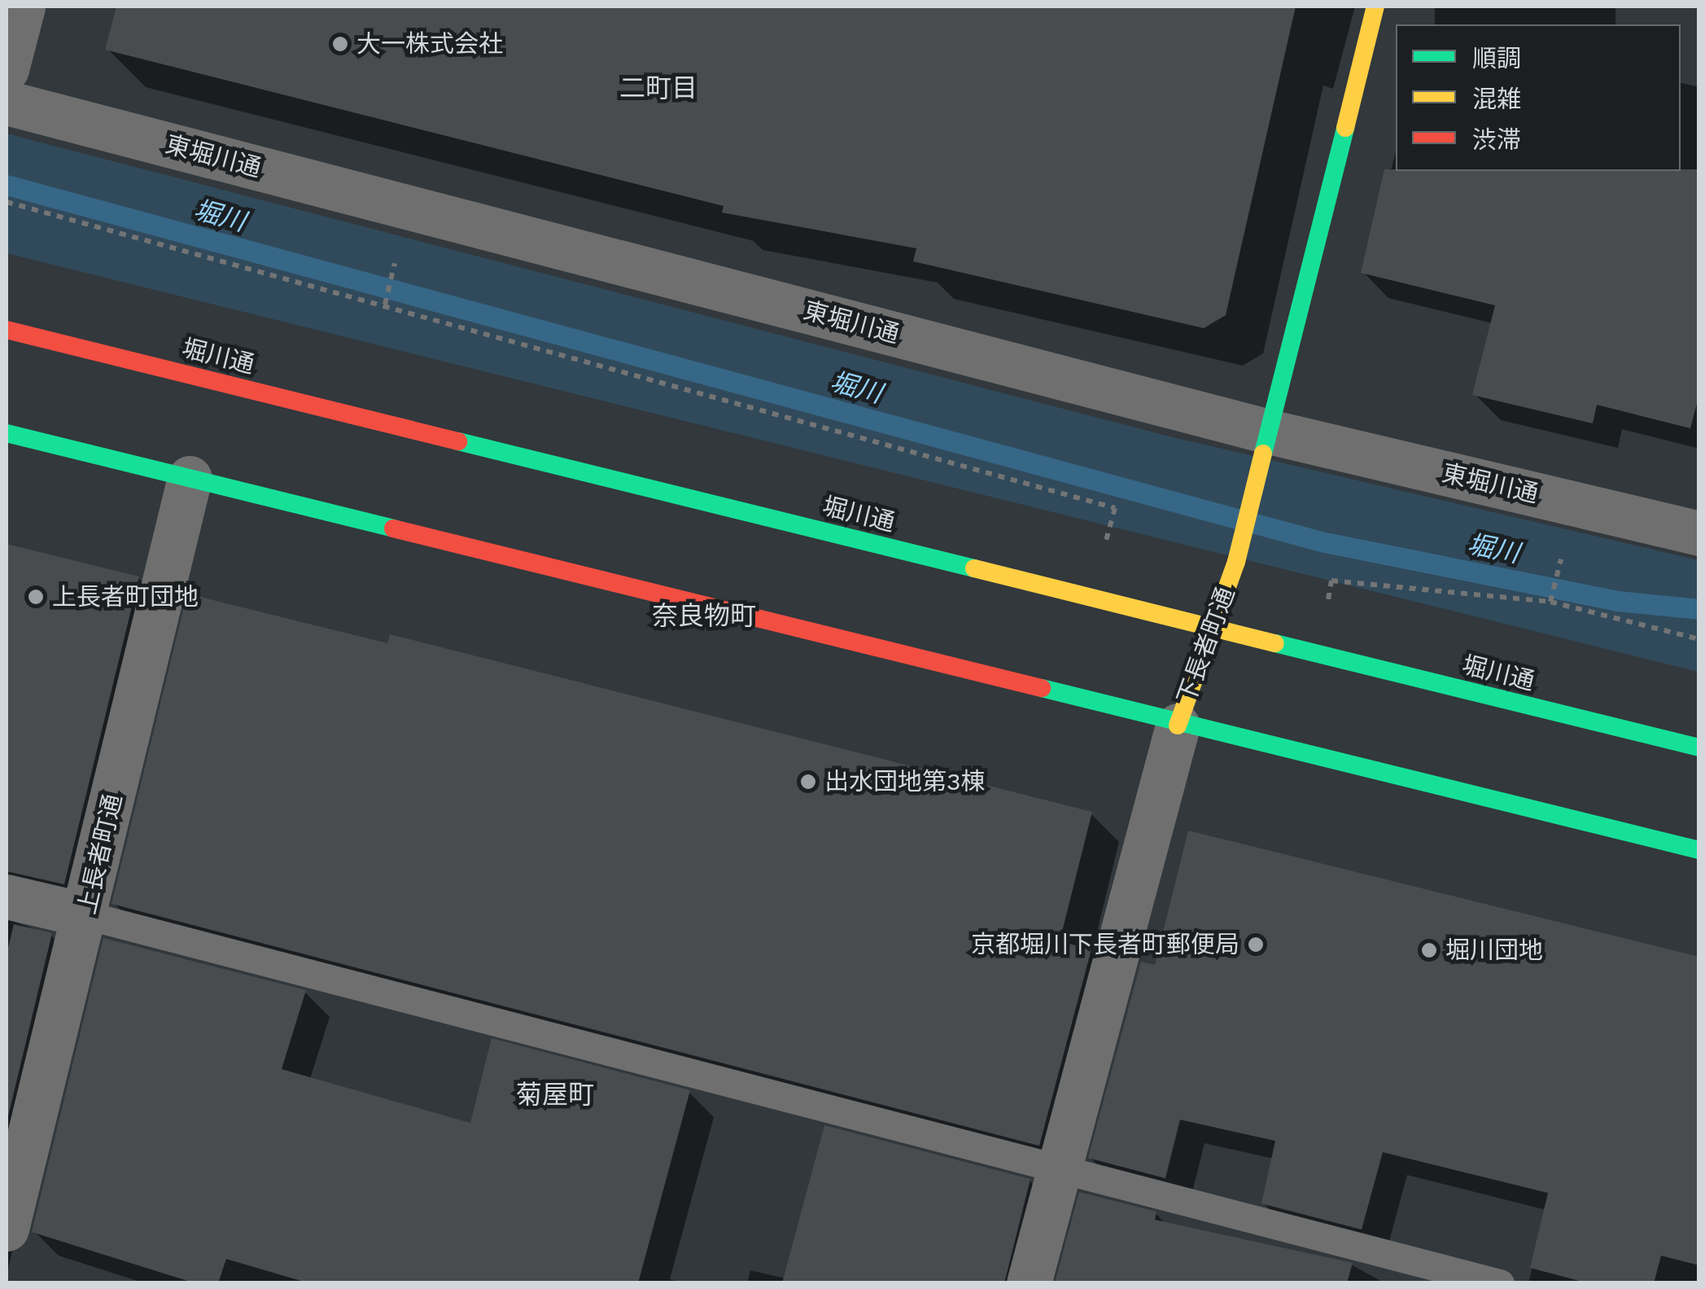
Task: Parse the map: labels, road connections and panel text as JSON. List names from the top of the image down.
{
  "streets": {
    "main road": ["堀川通", "下長者町通"],
    "street": ["東堀川通", "上長者町通"]
  },
  "crossings": [
    ["東堀川通", "下長者町通"],
    ["堀川通", "下長者町通"]
  ],
  "districts": ["二町目", "奈良物町", "菊屋町"],
  "water": ["堀川"],
  "places": [
    "大一株式会社",
    "上長者町団地",
    "出水団地第3棟",
    "京都堀川下長者町郵便局",
    "堀川団地"
  ],
  "legend": ["順調", "混雑", "渋滞"]
}
